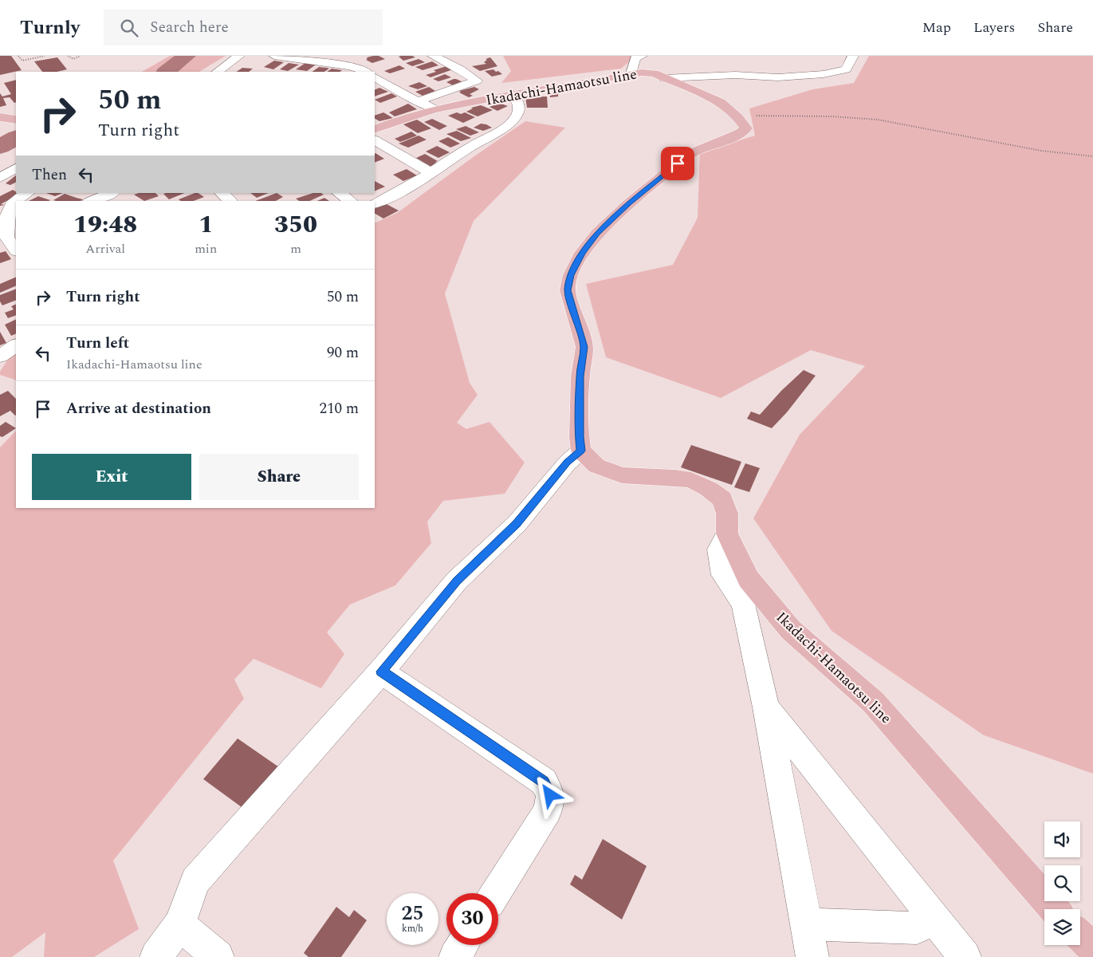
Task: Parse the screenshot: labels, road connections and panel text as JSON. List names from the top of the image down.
{
  "streets": {
    "main road": ["Ikadachi-Hamaotsu line"]
  },
  "page": {
    "header": "Turnly",
    "search": "Search here",
    "nav": ["Map", "Layers", "Share"],
    "turn": ["50 m", "Turn right"],
    "then": "Then",
    "eta": [
      "19:48",
      "Arrival",
      "1",
      "min",
      "350",
      "m"
    ],
    "list": [
      {
        "name": "Turn right",
        "value": "50 m"
      },
      {
        "name": "Turn left",
        "note": "Ikadachi-Hamaotsu line",
        "value": "90 m"
      },
      {
        "name": "Arrive at destination",
        "value": "210 m"
      }
    ],
    "buttons": ["Exit", "Share"],
    "speed": "25 km/h",
    "limit": "30"
  }
}
